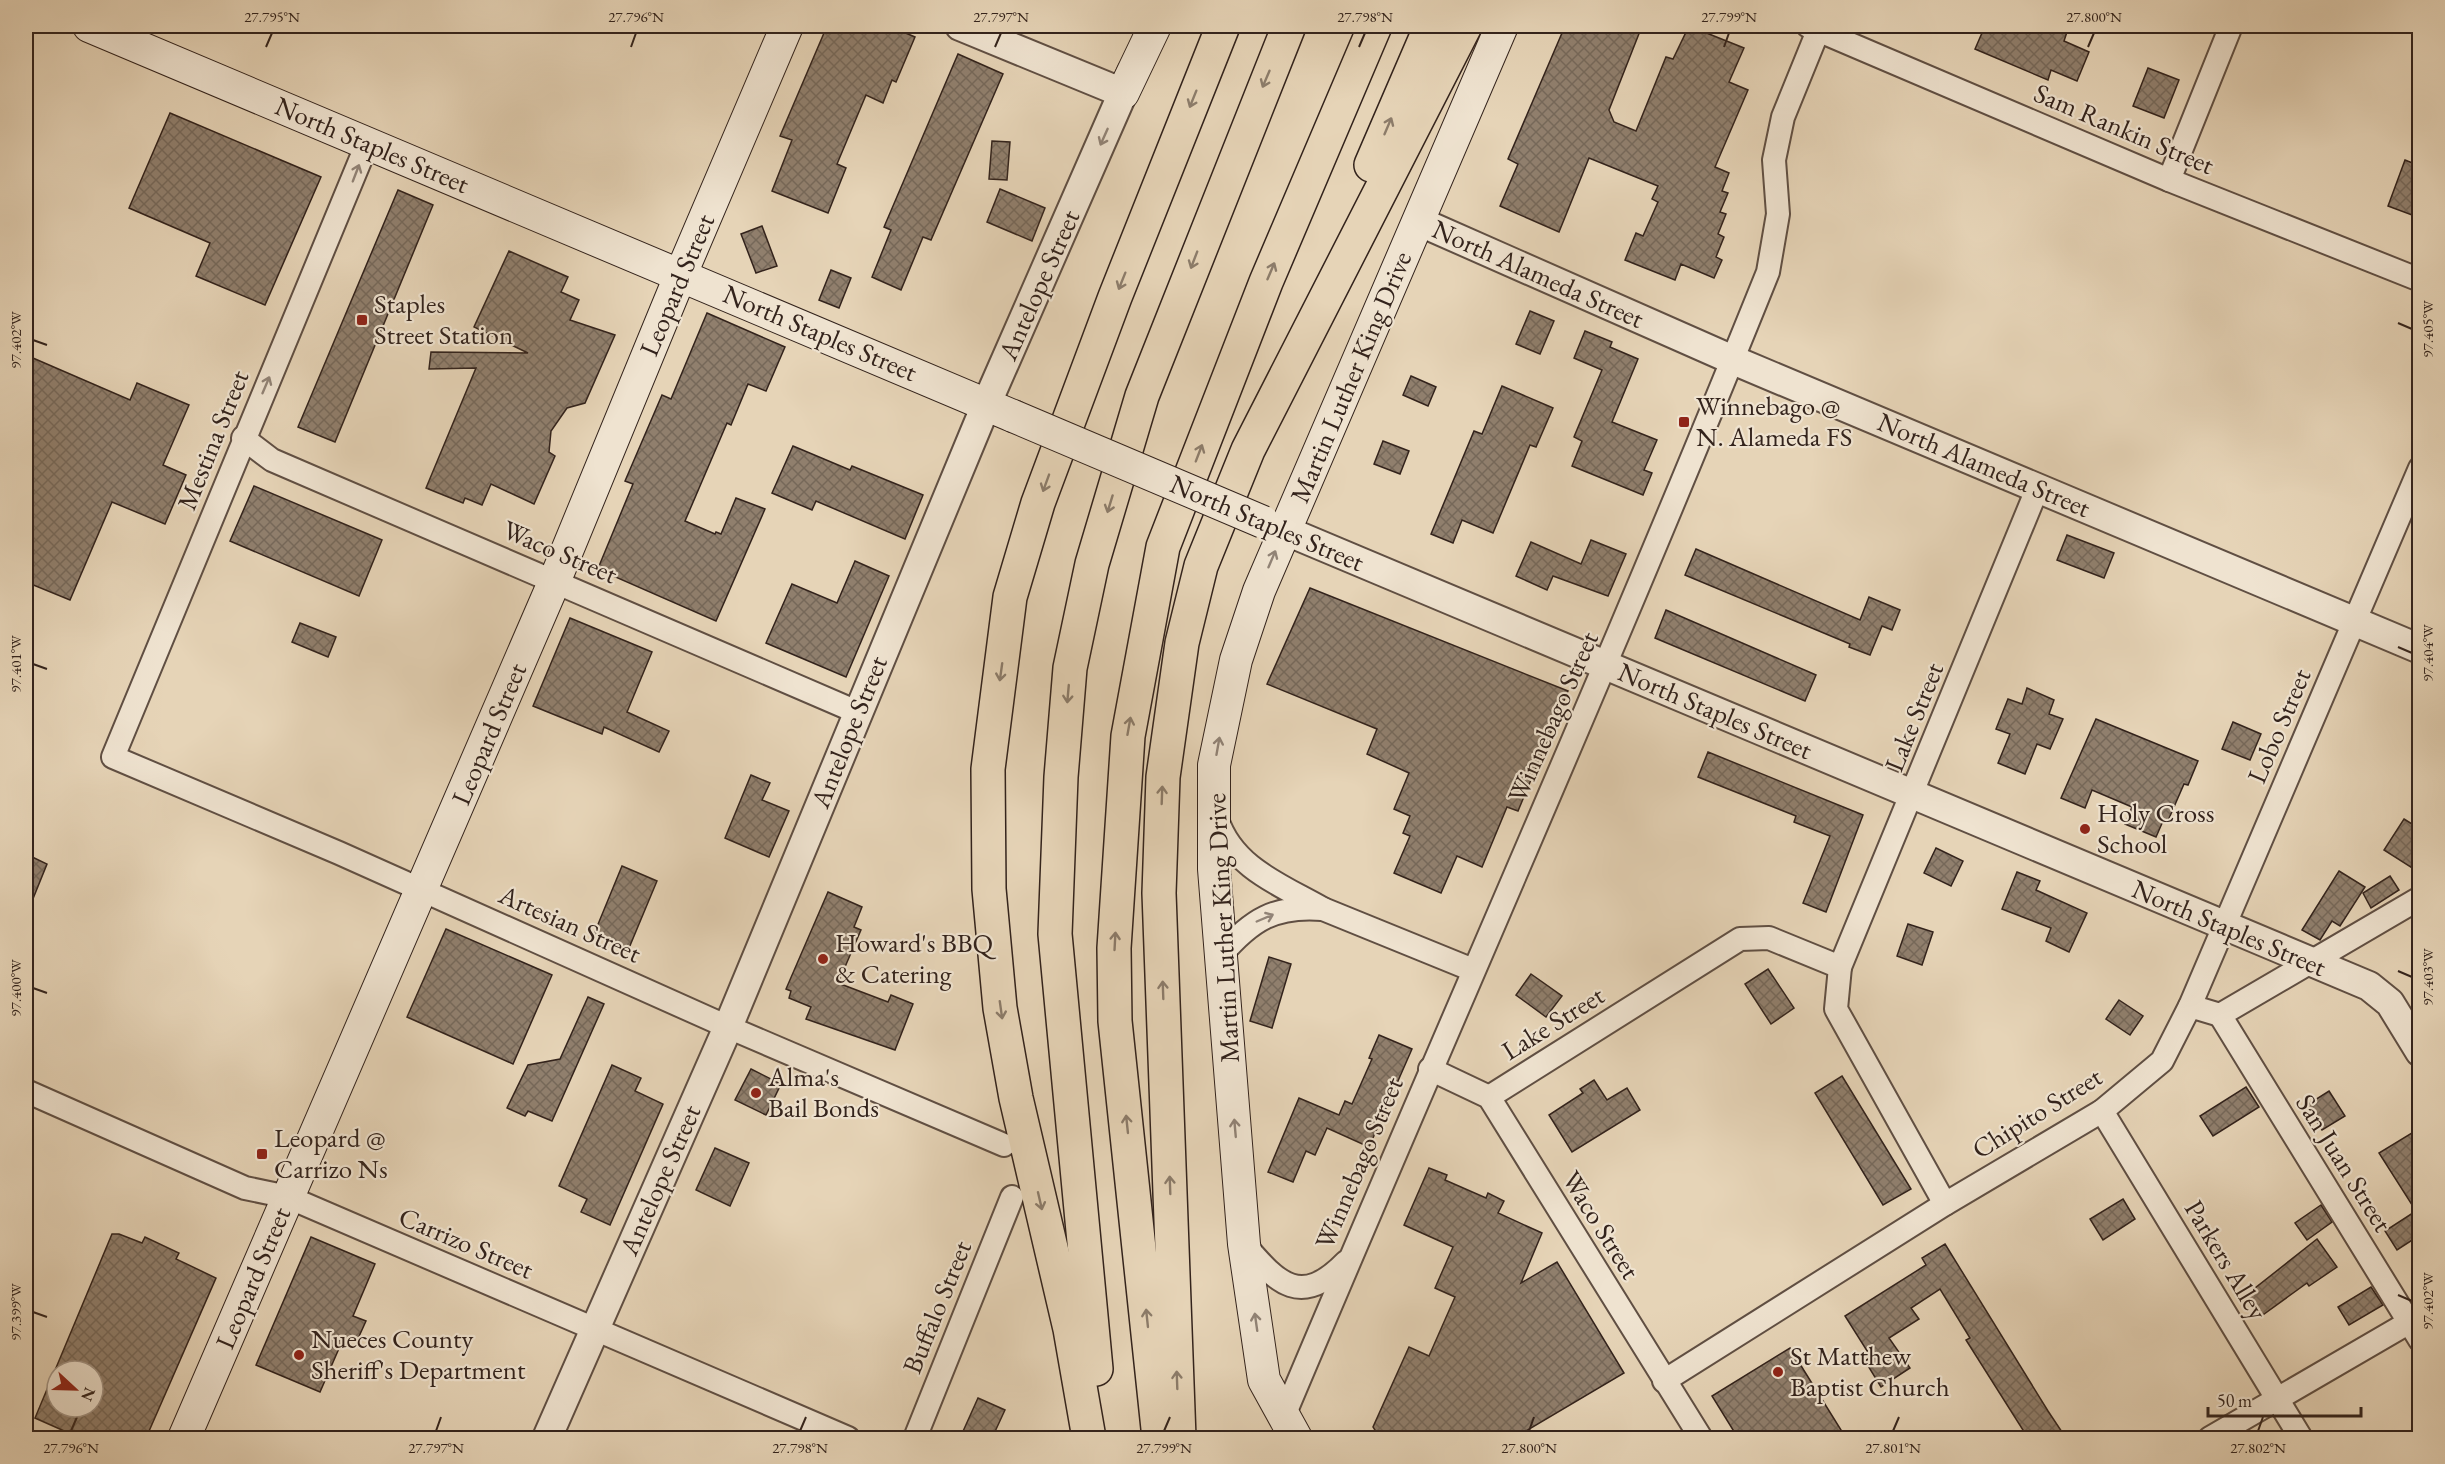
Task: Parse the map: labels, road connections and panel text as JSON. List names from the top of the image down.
{
  "streets": {
    "main road": ["North Staples Street", "Leopard Street", "Martin Luther King Drive"],
    "street": [
      "Sam Rankin Street",
      "North Alameda Street",
      "Antelope Street",
      "Mestina Street",
      "Waco Street",
      "Winnebago Street",
      "Lake Street",
      "Lobo Street",
      "Artesian Street",
      "Chipito Street",
      "San Juan Street",
      "Carrizo Street",
      "Parkers Alley",
      "Buffalo Street"
    ]
  },
  "crossings": [
    ["Sam Rankin Street", "Winnebago Street"],
    ["North Staples Street", "Leopard Street"],
    ["North Staples Street", "Antelope Street"],
    ["North Staples Street", "Martin Luther King Drive"],
    ["North Staples Street", "Mestina Street"],
    ["North Staples Street", "Winnebago Street"],
    ["North Staples Street", "Lake Street"],
    ["North Staples Street", "Lobo Street"],
    ["North Alameda Street", "Martin Luther King Drive"],
    ["North Alameda Street", "Winnebago Street"],
    ["North Alameda Street", "Lake Street"],
    ["North Alameda Street", "Lobo Street"],
    ["Leopard Street", "Waco Street"],
    ["Leopard Street", "Artesian Street"],
    ["Leopard Street", "Carrizo Street"],
    ["Antelope Street", "Waco Street"],
    ["Antelope Street", "Artesian Street"],
    ["Antelope Street", "Carrizo Street"],
    ["Martin Luther King Drive", "Winnebago Street"],
    ["Mestina Street", "Waco Street"],
    ["Mestina Street", "Artesian Street"],
    ["Waco Street", "Lake Street"],
    ["Waco Street", "Chipito Street"],
    ["Lake Street", "Chipito Street"],
    ["Lobo Street", "Chipito Street"],
    ["Chipito Street", "Parkers Alley"]
  ],
  "one_way": ["Martin Luther King Drive", "Mestina Street"],
  "places": {
    "transit": ["Staples Street Station", "Winnebago @ N. Alameda FS", "Leopard @ Carrizo Ns"],
    "other": [
      "Holy Cross School",
      "Howard's BBQ & Catering",
      "Alma's Bail Bonds",
      "Nueces County Sheriff's Department",
      "St Matthew Baptist Church"
    ]
  },
  "scale_bar": "50 m",
  "north": "right",
  "coordinates": [
    "27.795°N",
    "27.796°N",
    "27.797°N",
    "27.798°N",
    "27.799°N",
    "27.800°N",
    "97.405°W",
    "97.402°W",
    "97.404°W",
    "97.401°W",
    "97.403°W",
    "97.400°W",
    "97.399°W",
    "27.801°N",
    "27.802°N"
  ]
}
